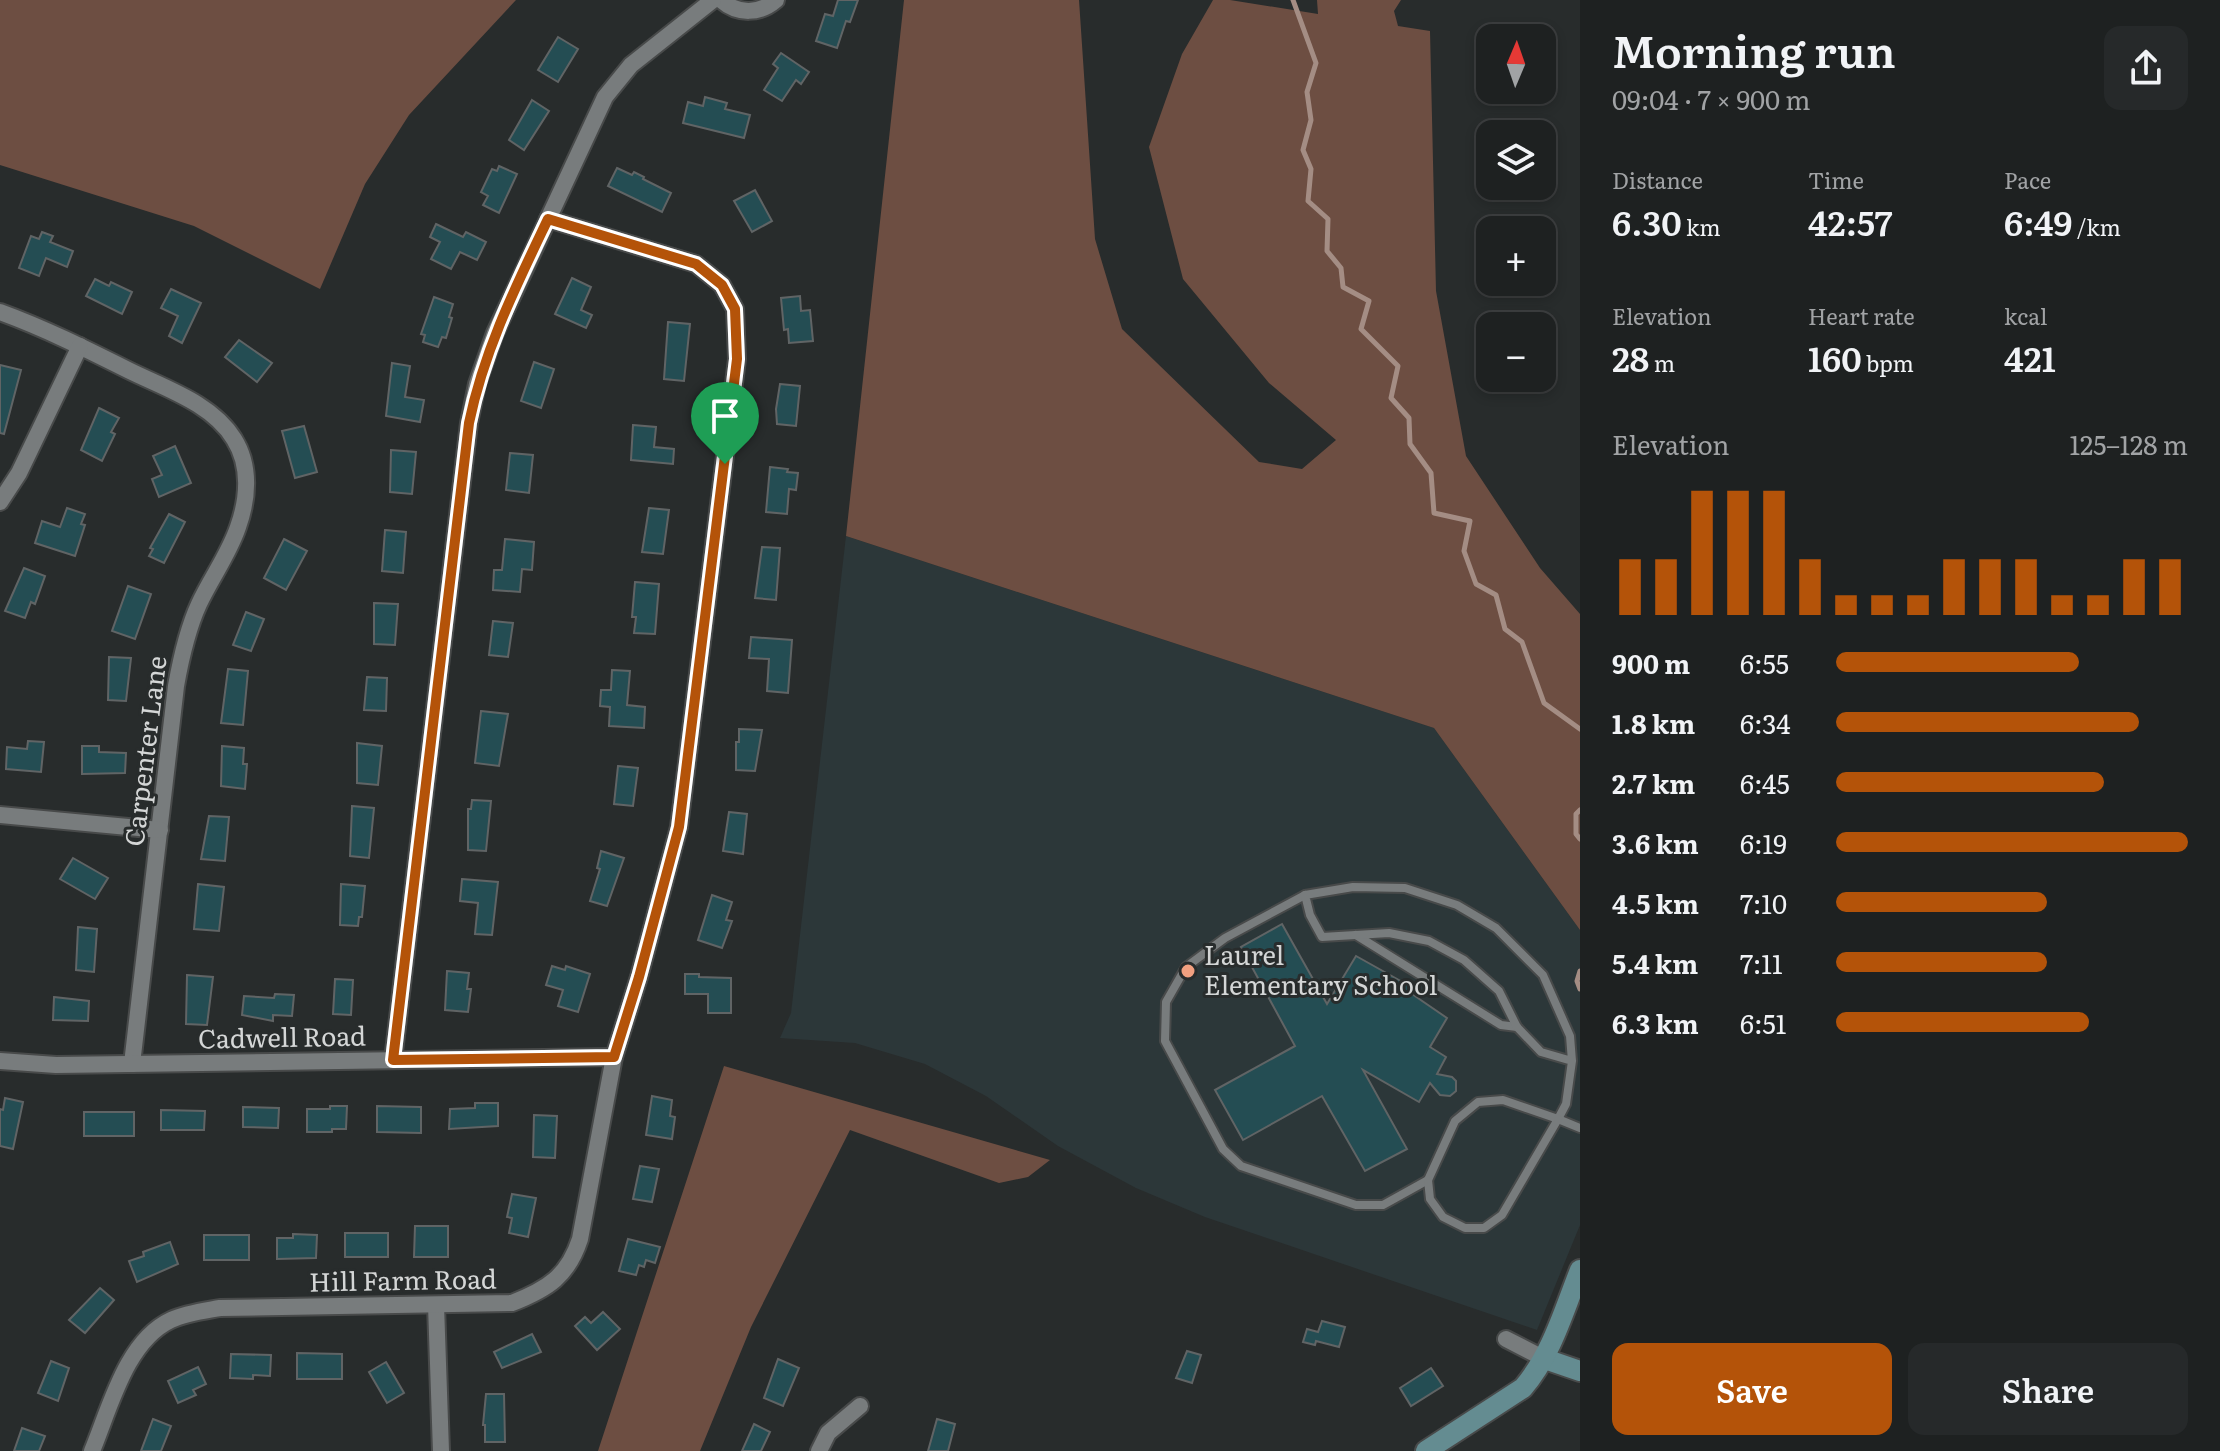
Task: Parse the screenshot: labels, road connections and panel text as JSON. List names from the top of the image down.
{
  "streets": {
    "street": ["Carpenter Lane", "Cadwell Road", "Hill Farm Road"]
  },
  "crossings": [
    ["Carpenter Lane", "Cadwell Road"],
    ["Cadwell Road", "Hill Farm Road"]
  ],
  "places": ["Laurel Elementary School"],
  "north": "top",
  "page": {
    "heading": ["Morning run", "09:04 · 7 × 900 m"],
    "map_buttons": ["+", "−"],
    "stats": [
      ["Distance", "6.30 km"],
      ["Time", "42:57"],
      ["Pace", "6:49 /km"],
      ["Elevation", "28 m"],
      ["Heart rate", "160 bpm"],
      ["kcal", "421"]
    ],
    "chart": ["Elevation", "125–128 m"],
    "list": [
      {
        "name": "900 m",
        "note": "6:55"
      },
      {
        "name": "1.8 km",
        "note": "6:34"
      },
      {
        "name": "2.7 km",
        "note": "6:45"
      },
      {
        "name": "3.6 km",
        "note": "6:19"
      },
      {
        "name": "4.5 km",
        "note": "7:10"
      },
      {
        "name": "5.4 km",
        "note": "7:11"
      },
      {
        "name": "6.3 km",
        "note": "6:51"
      }
    ],
    "buttons": ["Save", "Share"]
  }
}
